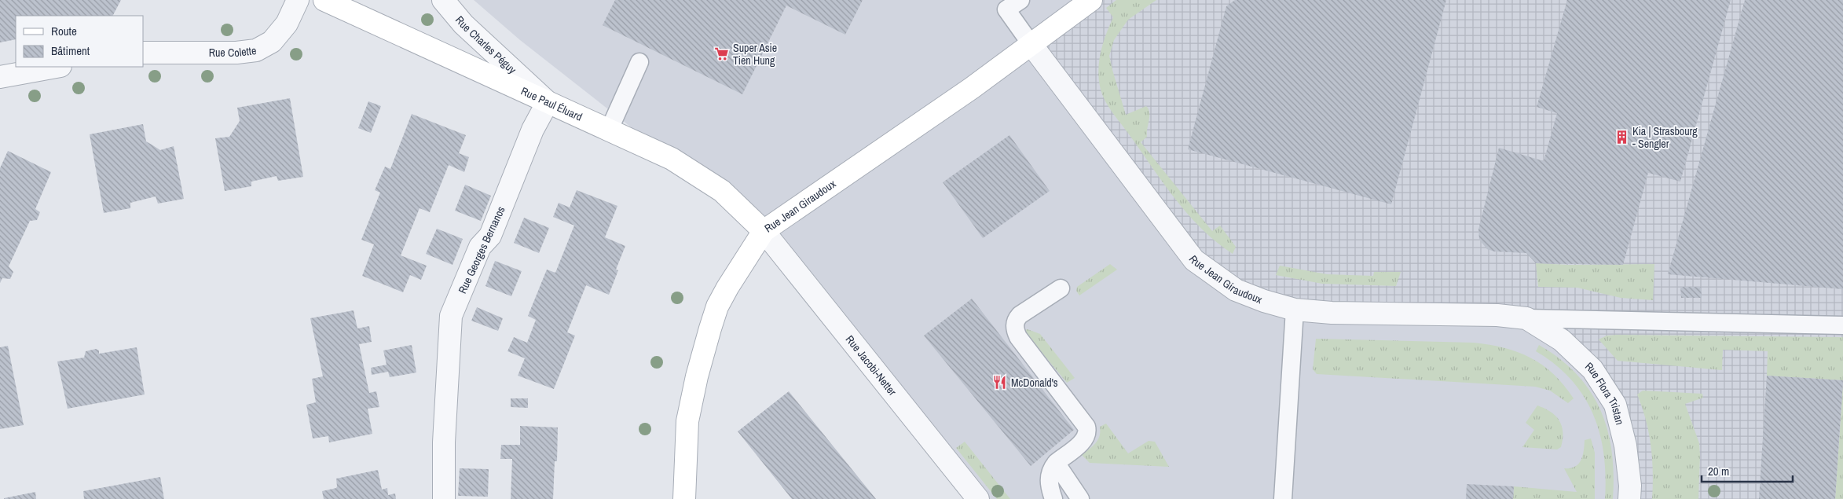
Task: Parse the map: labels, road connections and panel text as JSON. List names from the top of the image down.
{
  "streets": {
    "street": [
      "Rue Charles Péguy",
      "Rue Colette",
      "Rue Paul Éluard",
      "Rue Jean Giraudoux",
      "Rue Georges Bernanos",
      "Rue Jacobi-Netter",
      "Rue Flora Tristan"
    ]
  },
  "crossings": [
    ["Rue Charles Péguy", "Rue Paul Éluard"],
    ["Rue Charles Péguy", "Rue Georges Bernanos"],
    ["Rue Paul Éluard", "Rue Jean Giraudoux"],
    ["Rue Paul Éluard", "Rue Georges Bernanos"],
    ["Rue Paul Éluard", "Rue Jacobi-Netter"],
    ["Rue Jean Giraudoux", "Rue Jacobi-Netter"],
    ["Rue Jean Giraudoux", "Rue Flora Tristan"]
  ],
  "places": {
    "supermarket": ["Super Asie Tien Hung"],
    "building": ["Kia | Strasbourg - Sengler"],
    "restaurant": ["McDonald's"]
  },
  "legend": ["Route", "Bâtiment"],
  "scale_bar": "20 m"
}
